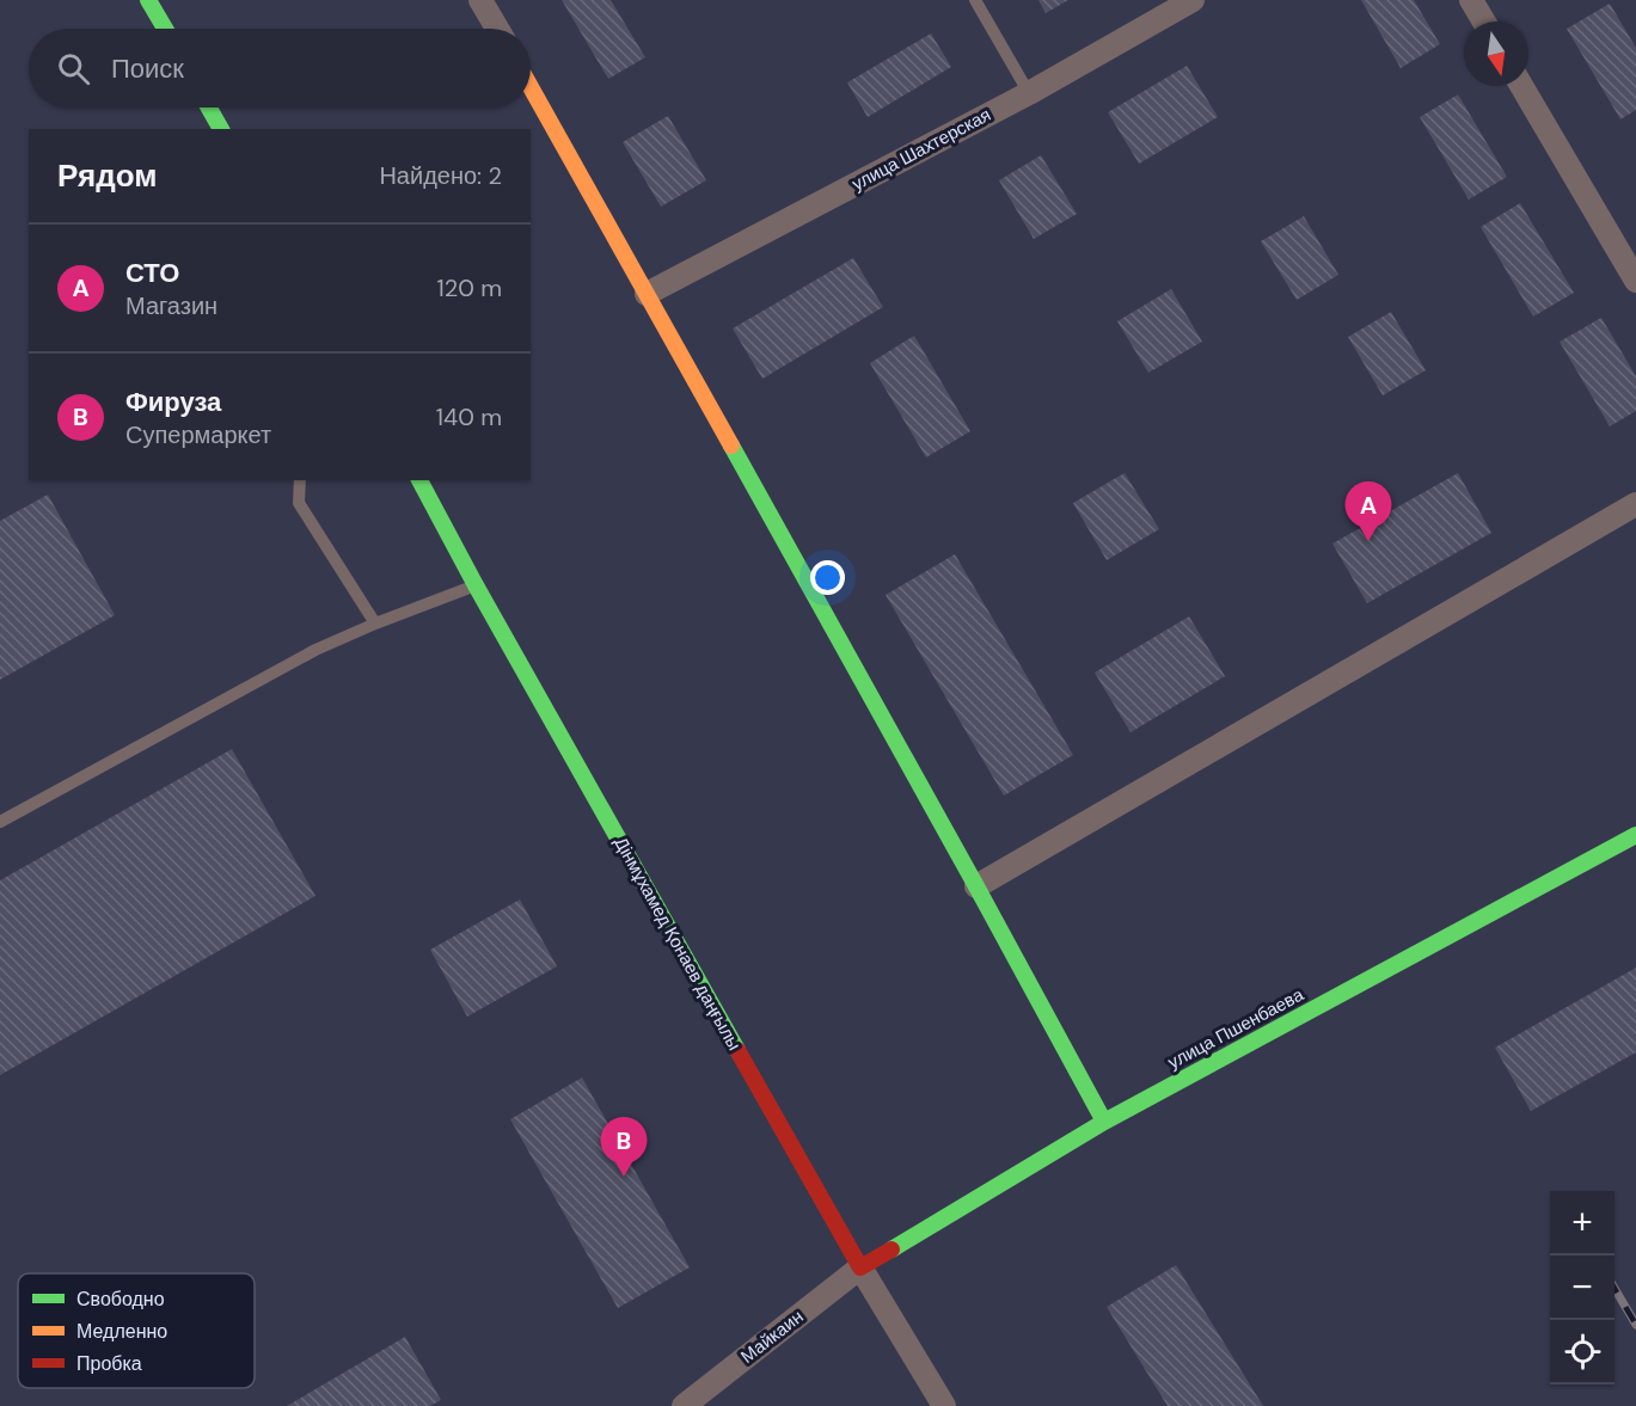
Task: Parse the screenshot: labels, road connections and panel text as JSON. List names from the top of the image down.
{
  "streets": {
    "street": [
      "улица Шахтерская",
      "Дінмұхамед Қонаев даңғылы",
      "улица Пшенбаева",
      "Майкаин"
    ]
  },
  "crossings": [
    ["Дінмұхамед Қонаев даңғылы", "улица Пшенбаева"],
    ["Дінмұхамед Қонаев даңғылы", "Майкаин"],
    ["улица Пшенбаева", "Майкаин"]
  ],
  "legend": ["Свободно", "Медленно", "Пробка"],
  "north": "bottom",
  "page": {
    "search": "Поиск",
    "heading": ["Рядом", "Найдено: 2"],
    "list": [
      {
        "mark": "A",
        "name": "СТО",
        "note": "Магазин",
        "value": "120 m"
      },
      {
        "mark": "B",
        "name": "Фируза",
        "note": "Супермаркет",
        "value": "140 m"
      }
    ],
    "pins": ["A", "B"],
    "map_buttons": ["+", "−"]
  }
}
